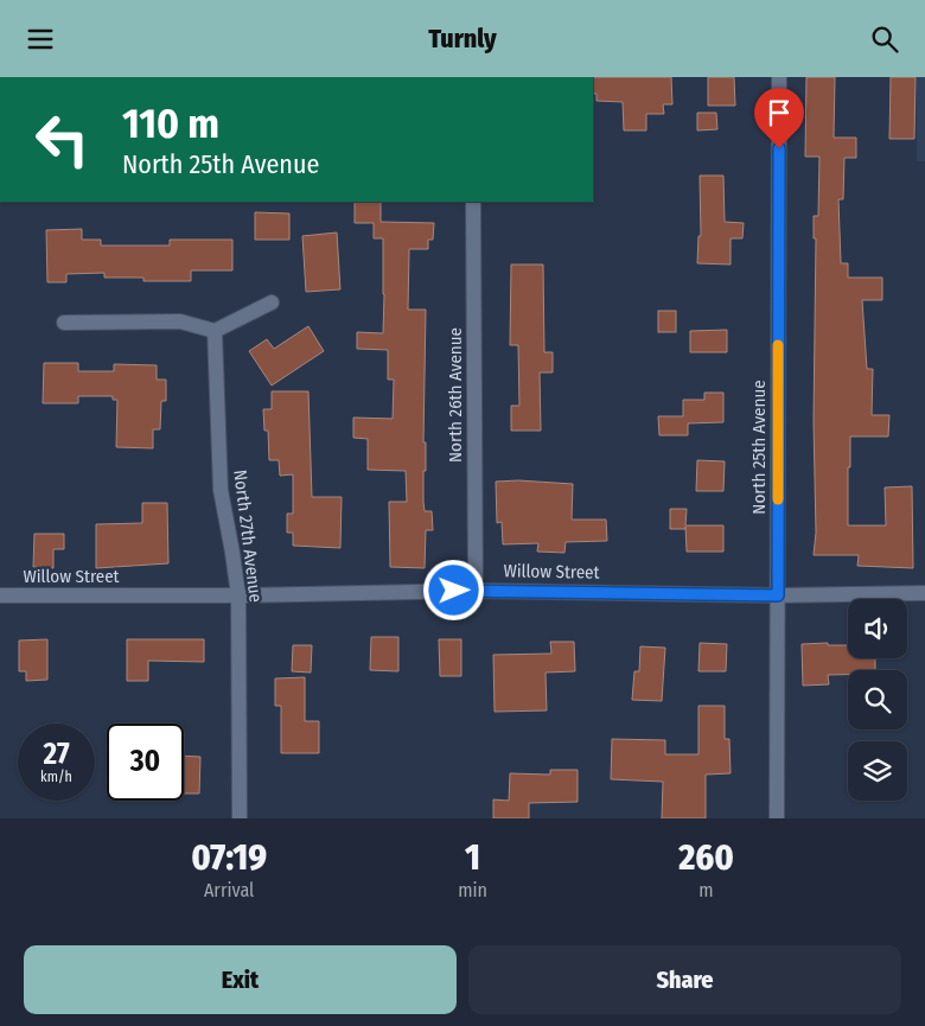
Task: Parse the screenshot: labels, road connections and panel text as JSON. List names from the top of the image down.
{
  "streets": {
    "street": [
      "North 26th Avenue",
      "North 25th Avenue",
      "North 27th Avenue",
      "Willow Street"
    ]
  },
  "crossings": [
    ["North 26th Avenue", "Willow Street"],
    ["North 25th Avenue", "Willow Street"],
    ["North 27th Avenue", "Willow Street"]
  ],
  "page": {
    "header": "Turnly",
    "turn": ["110 m", "North 25th Avenue"],
    "speed": "27 km/h",
    "limit": "30",
    "eta": [
      "07:19",
      "Arrival",
      "1",
      "min",
      "260",
      "m"
    ],
    "buttons": ["Exit", "Share"]
  }
}
